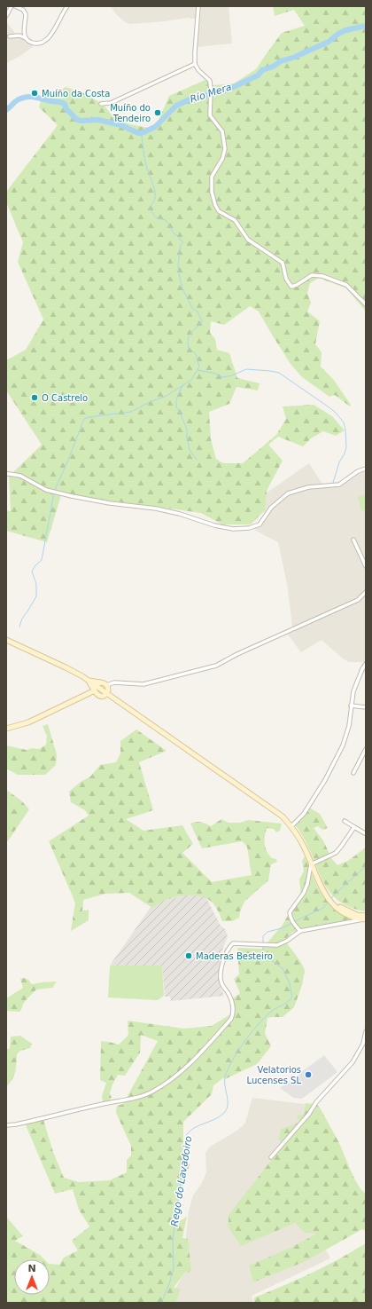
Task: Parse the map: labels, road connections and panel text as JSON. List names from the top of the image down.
{
  "water": ["Río Mera", "Rego do Lavadoiro"],
  "places": [
    "Muíño da Costa",
    "Muíño do Tendeiro",
    "O Castrelo",
    "Maderas Besteiro",
    "Velatorios Lucenses SL"
  ],
  "north": "top"
}
